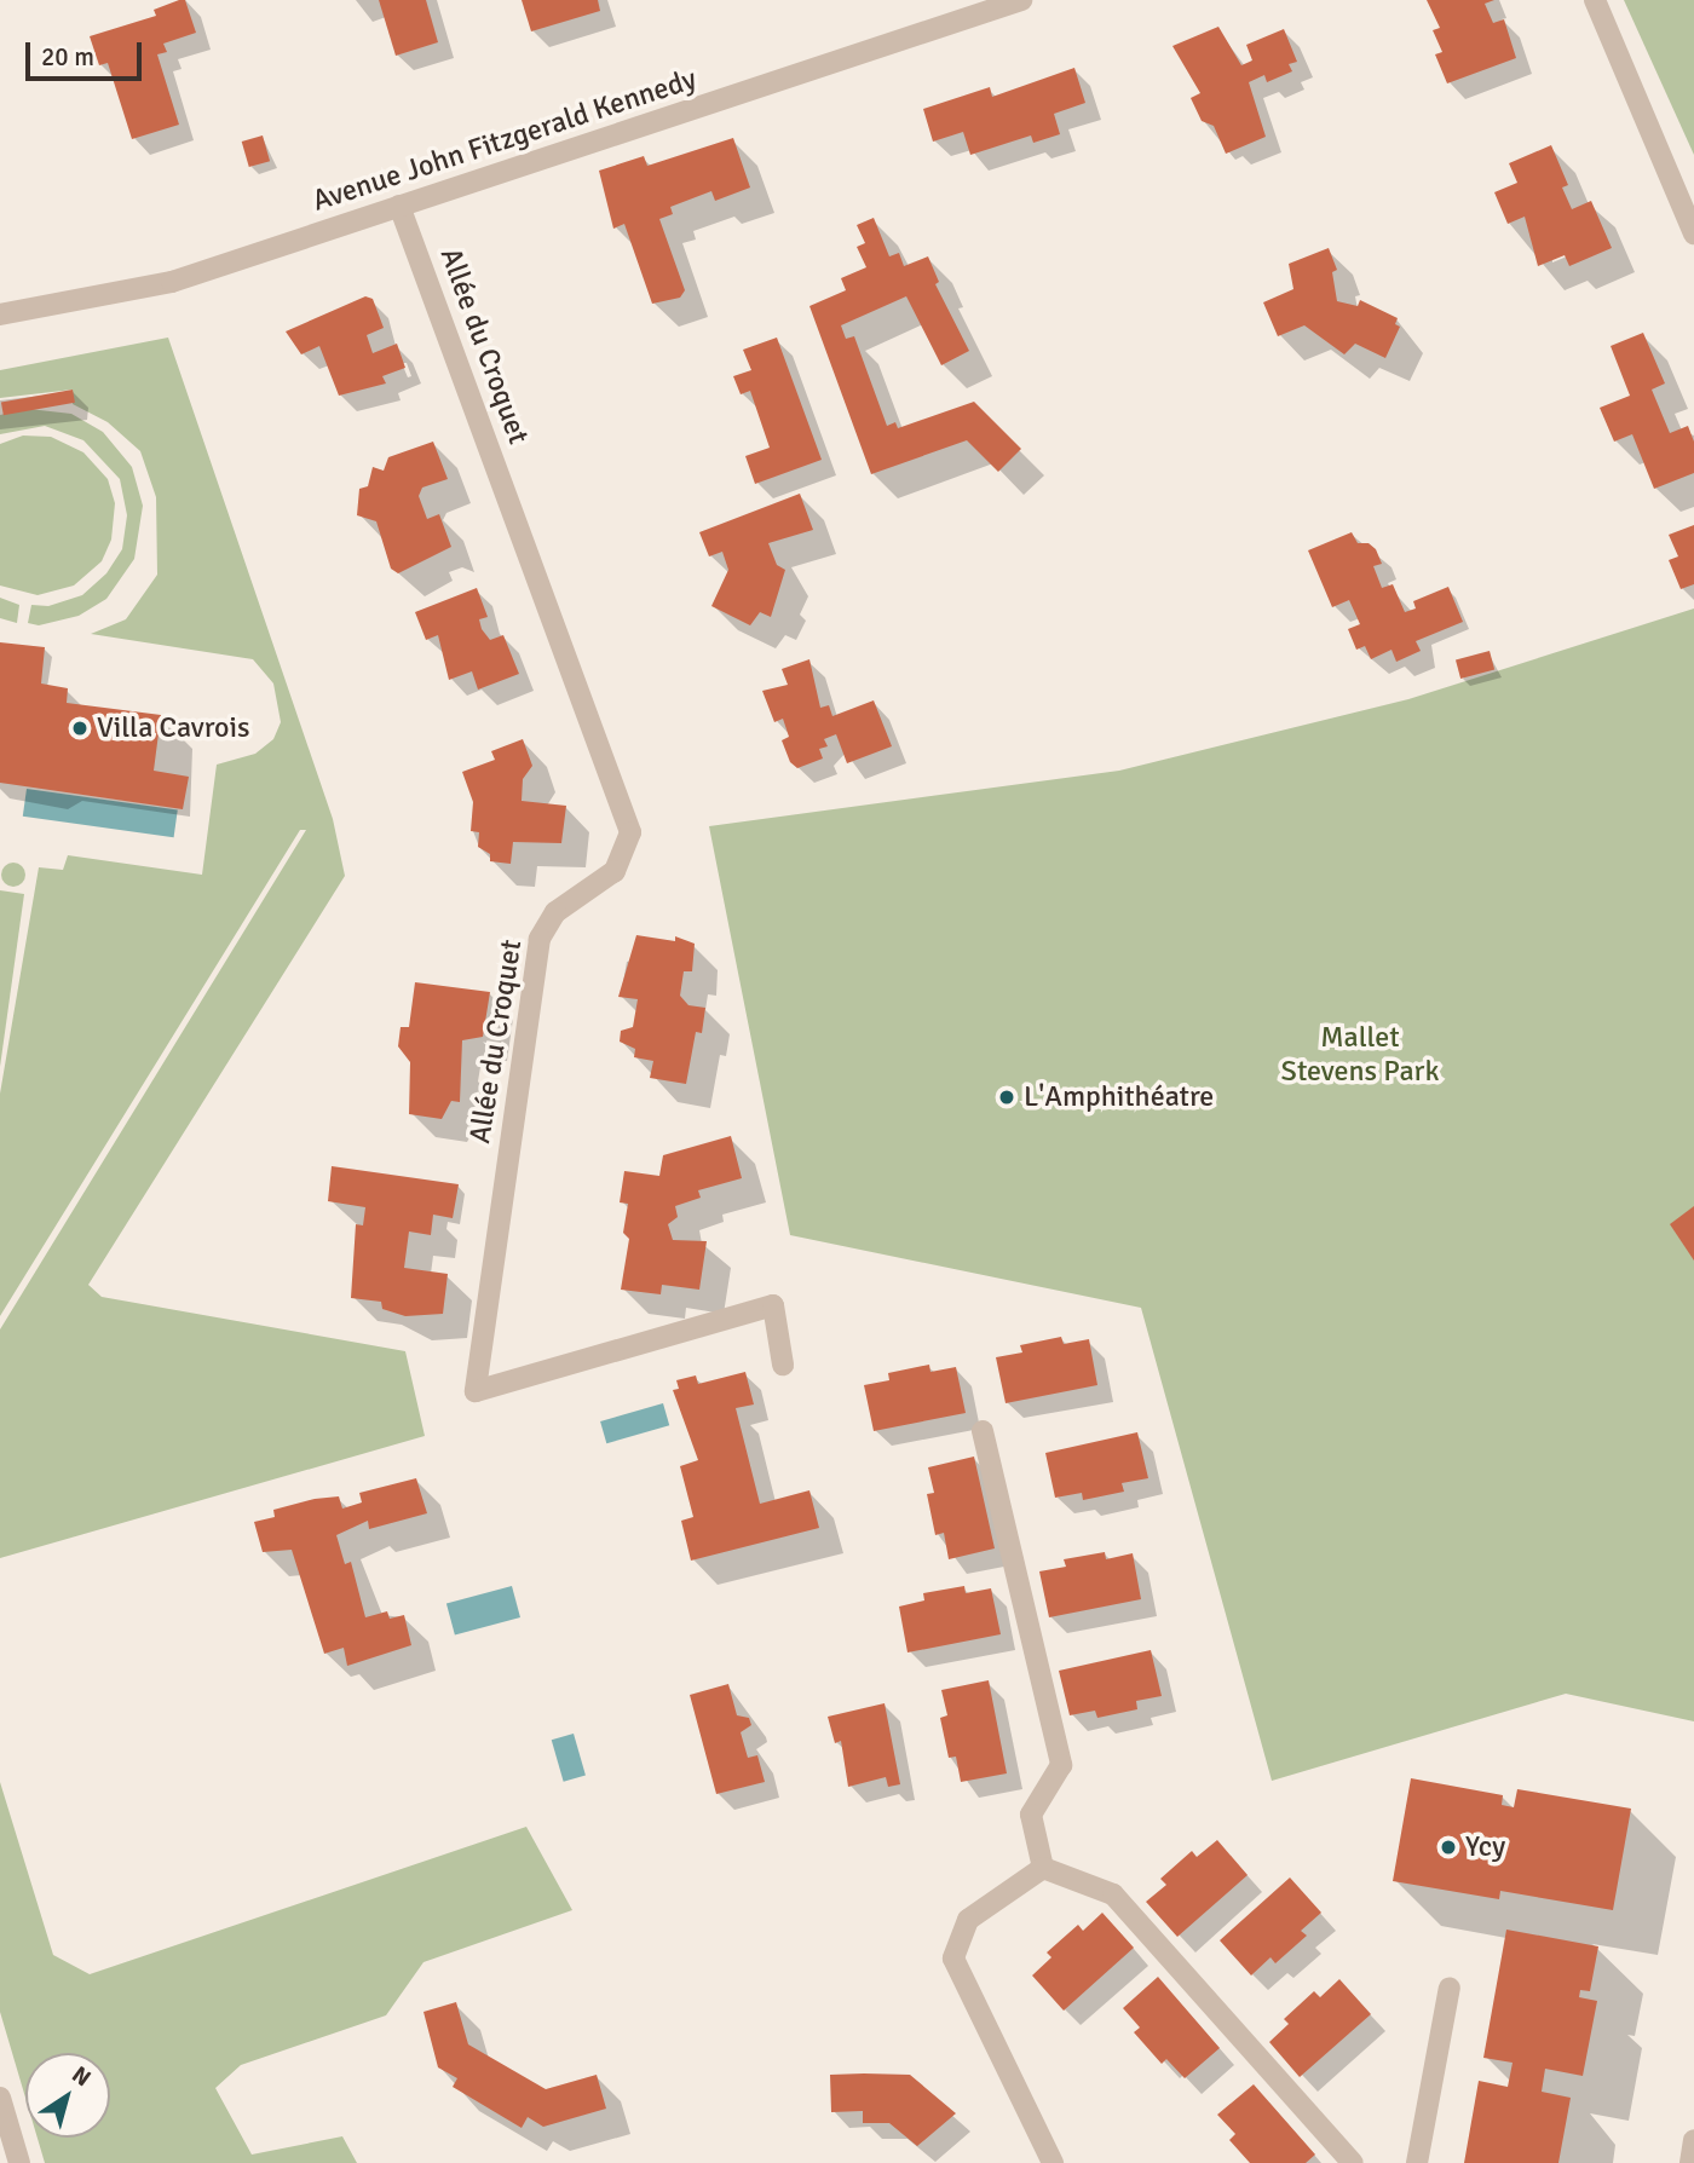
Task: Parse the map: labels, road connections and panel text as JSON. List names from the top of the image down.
{
  "streets": {
    "street": ["Avenue John Fitzgerald Kennedy", "Allée du Croquet"]
  },
  "crossings": [
    ["Avenue John Fitzgerald Kennedy", "Allée du Croquet"]
  ],
  "parks": ["Mallet Stevens Park"],
  "places": ["Villa Cavrois", "L'Amphithéatre", "Ycy"],
  "scale_bar": "20 m",
  "north": "top right"
}
